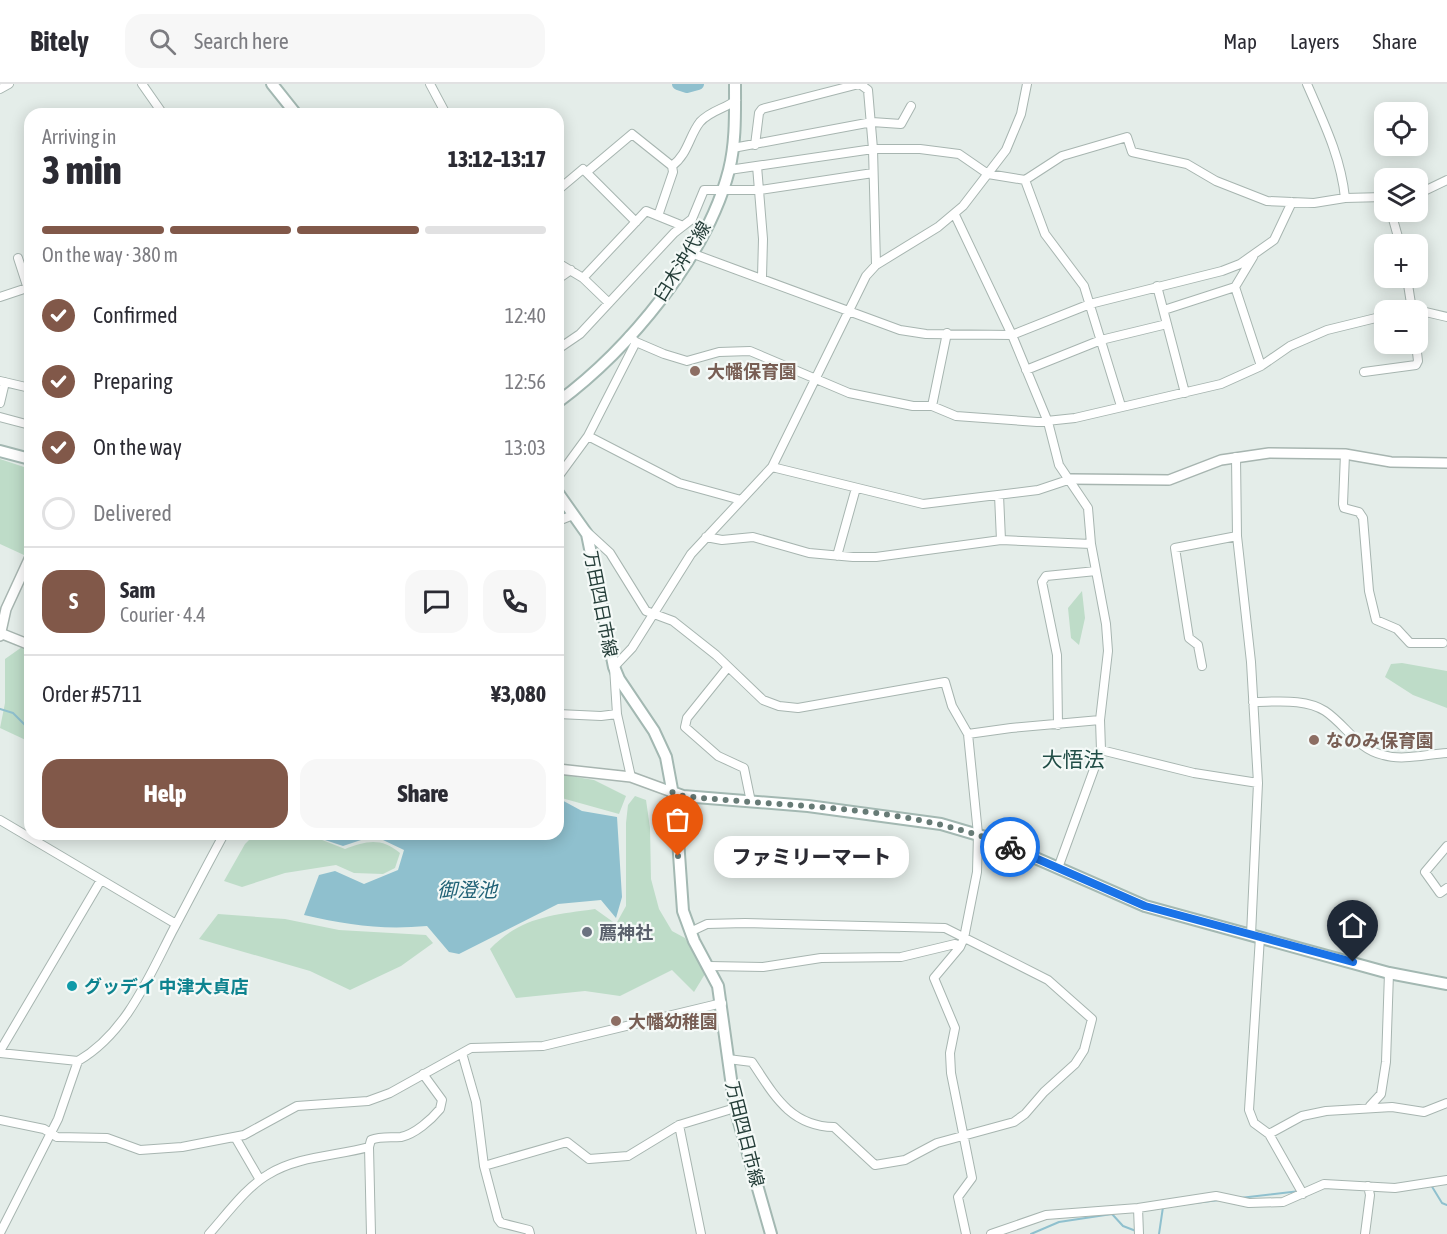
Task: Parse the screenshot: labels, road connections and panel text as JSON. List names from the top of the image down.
{
  "streets": {
    "main road": ["臼木沖代線", "万田四日市線"]
  },
  "districts": ["大悟法"],
  "water": ["御澄池"],
  "places": [
    "大幡保育園",
    "なのみ保育園",
    "ファミリーマート",
    "薦神社",
    "グッデイ 中津大貞店",
    "大幡幼稚園"
  ],
  "page": {
    "header": "Bitely",
    "search": "Search here",
    "nav": ["Map", "Layers", "Share"],
    "map_buttons": ["+", "−"],
    "heading": ["3 min", "Arriving in", "13:12–13:17"],
    "panel": [
      "Sam",
      "Courier · 4.4",
      "Order #5711",
      "¥3,080"
    ],
    "bar": "On the way · 380 m",
    "list": [
      ["Confirmed", "12:40"],
      ["Preparing", "12:56"],
      ["On the way", "13:03"],
      "Delivered"
    ],
    "round": "S",
    "buttons": ["Help", "Share"],
    "bubble": "ファミリーマート"
  }
}
